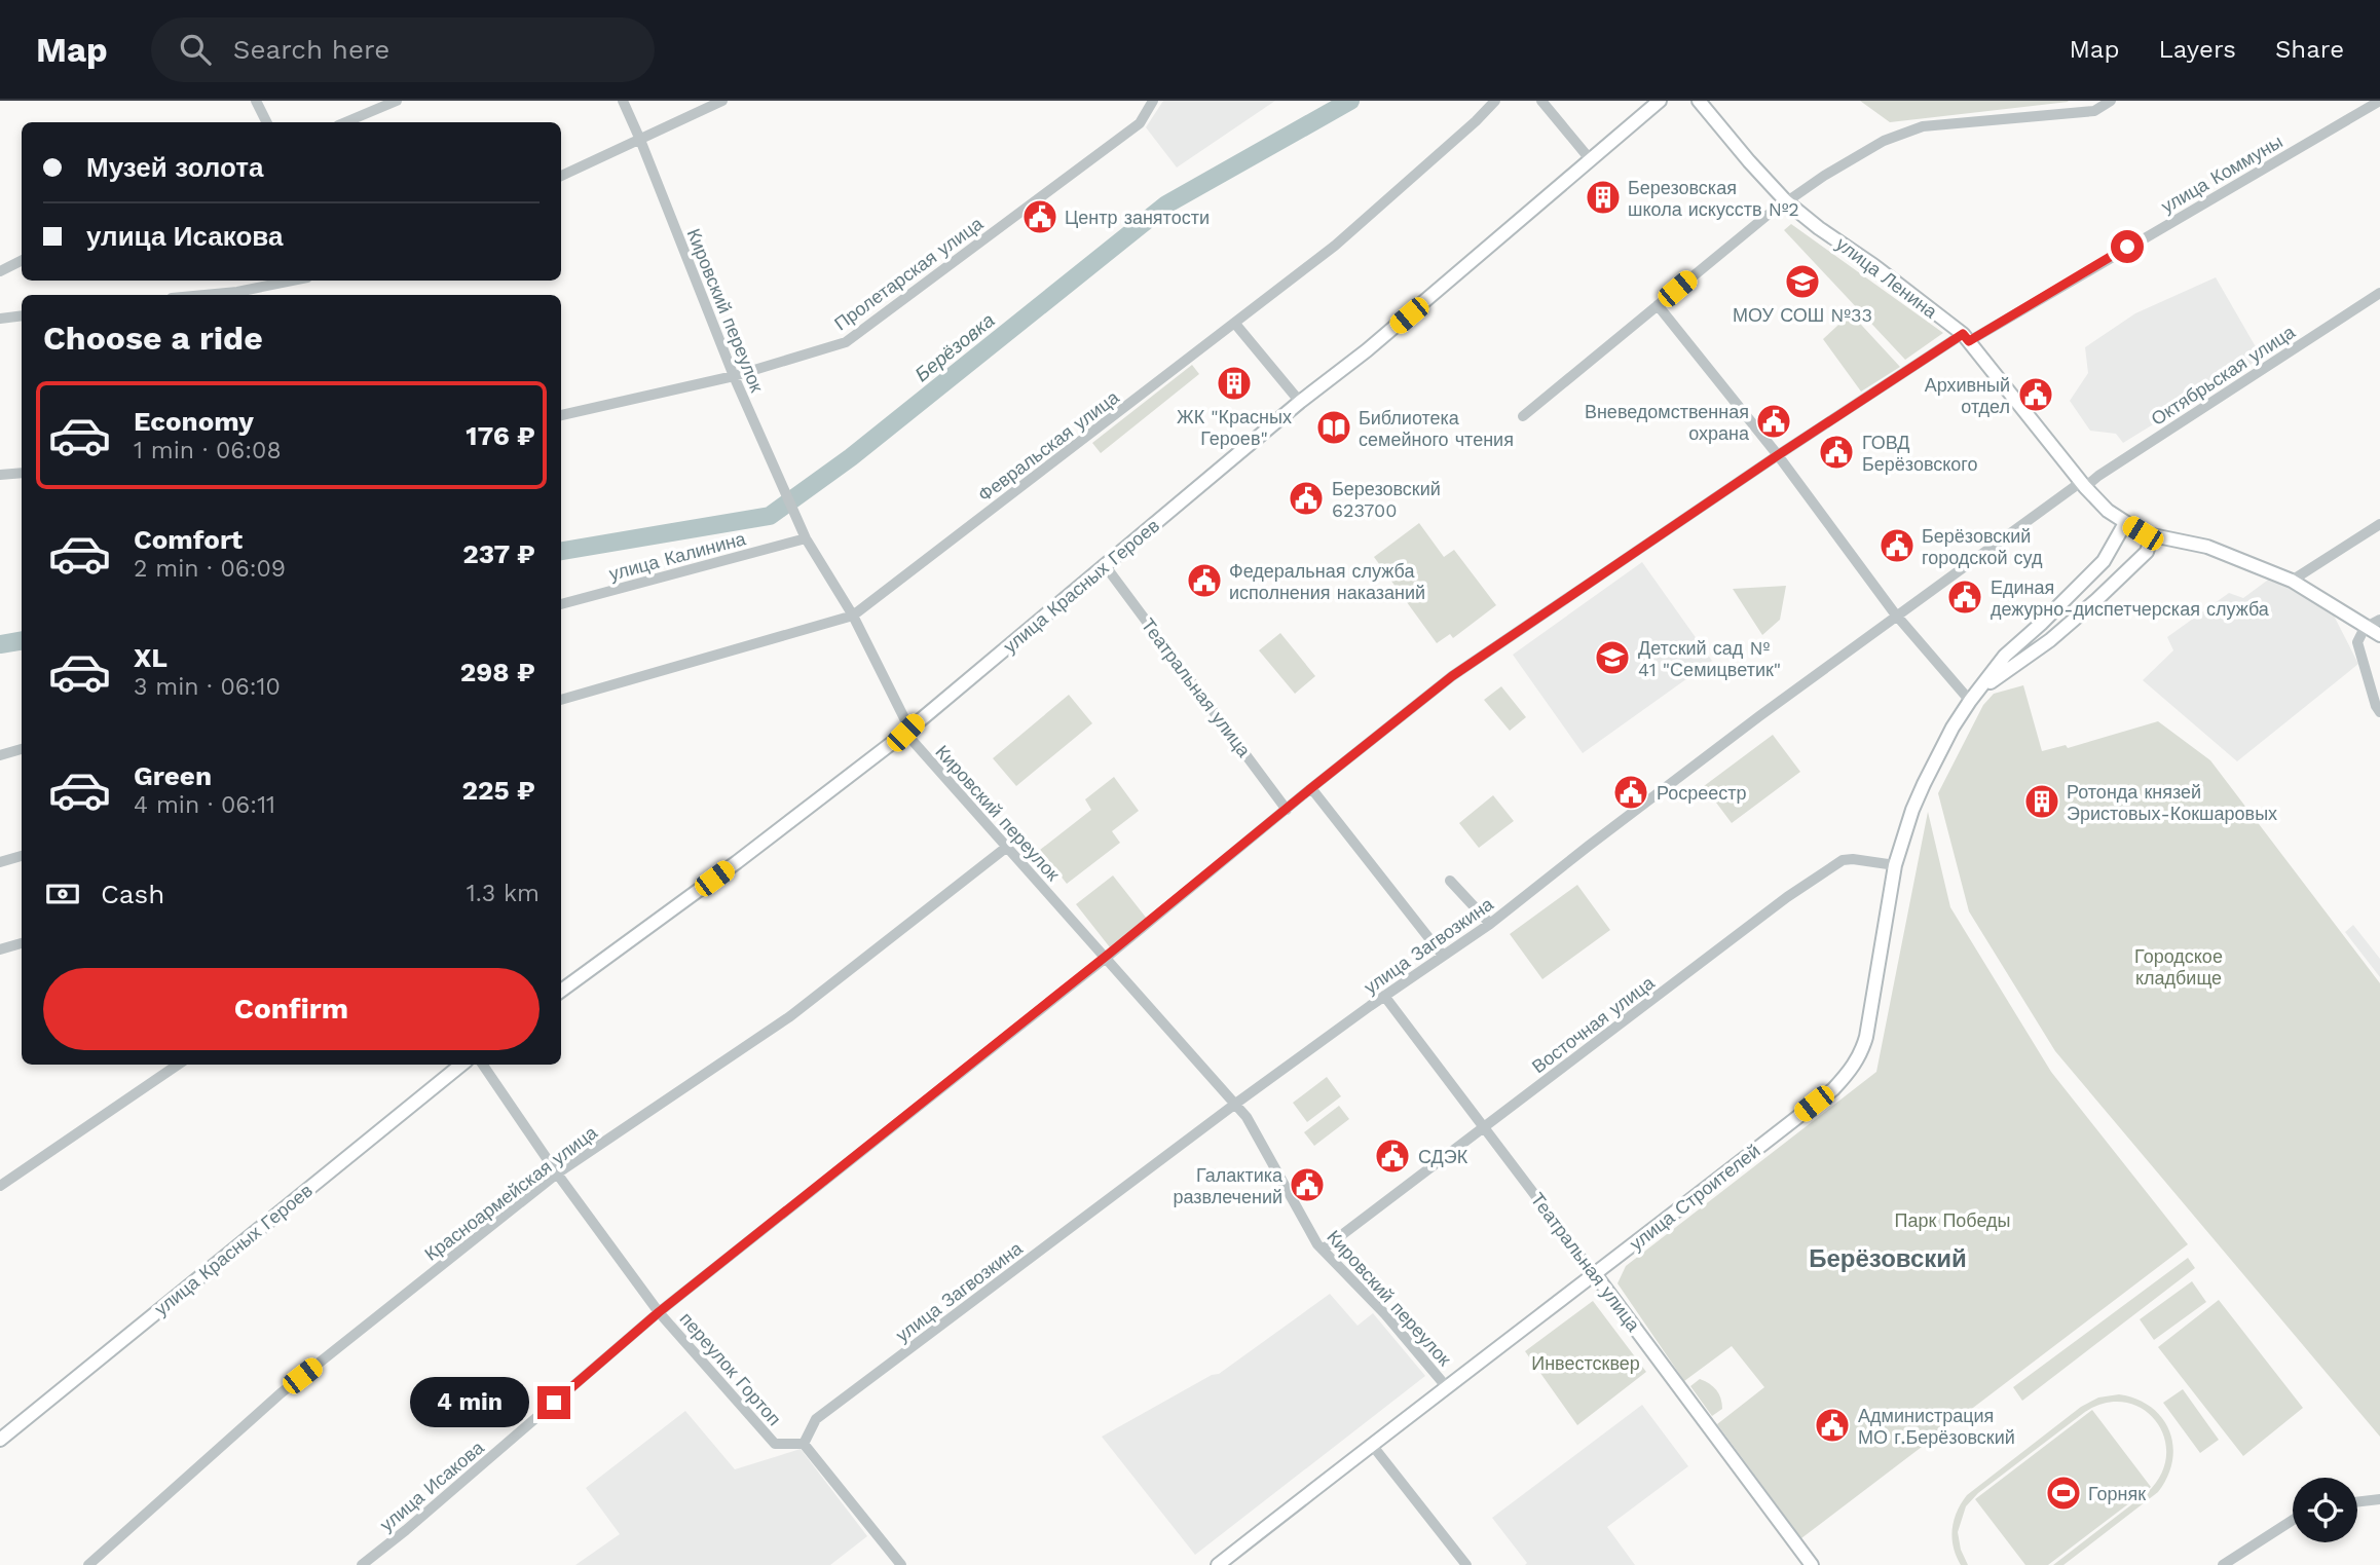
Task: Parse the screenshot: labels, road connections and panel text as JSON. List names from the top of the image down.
{
  "streets": {
    "main road": [
      "улица Ленина",
      "улица Красных Героев",
      "Театральная улица",
      "улица Строителей"
    ],
    "street": [
      "улица Коммуны",
      "Пролетарская улица",
      "Кировский переулок",
      "Октябрьская улица",
      "Февральская улица",
      "улица Калинина",
      "улица Загвозкина",
      "Восточная улица",
      "Красноармейская улица",
      "переулок Гортоп",
      "улица Исакова"
    ]
  },
  "crossings": [
    ["улица Коммуны", "улица Ленина"],
    ["улица Коммуны", "улица Исакова"],
    ["Пролетарская улица", "Кировский переулок"],
    ["улица Ленина", "Октябрьская улица"],
    ["улица Ленина", "улица Загвозкина"],
    ["улица Ленина", "улица Строителей"],
    ["улица Ленина", "улица Исакова"],
    ["Кировский переулок", "Февральская улица"],
    ["Кировский переулок", "улица Калинина"],
    ["Кировский переулок", "улица Красных Героев"],
    ["Кировский переулок", "улица Загвозкина"],
    ["Кировский переулок", "Восточная улица"],
    ["Кировский переулок", "Красноармейская улица"],
    ["Кировский переулок", "улица Строителей"],
    ["Кировский переулок", "улица Исакова"],
    ["Октябрьская улица", "улица Загвозкина"],
    ["улица Красных Героев", "Театральная улица"],
    ["Театральная улица", "улица Загвозкина"],
    ["Театральная улица", "Восточная улица"],
    ["Театральная улица", "улица Строителей"],
    ["Театральная улица", "улица Исакова"],
    ["улица Загвозкина", "переулок Гортоп"],
    ["Восточная улица", "улица Строителей"],
    ["Красноармейская улица", "переулок Гортоп"],
    ["переулок Гортоп", "улица Исакова"]
  ],
  "districts": ["Берёзовский"],
  "water": ["Берёзовка"],
  "parks": ["Городское кладбище", "Парк Победы", "Инвестсквер"],
  "places": {
    "building": ["Березовская школа искусств №2", "ЖК \"Красных Героев\"", "Ротонда князей Эристовых-Кокшаровых"],
    "public building": [
      "Центр занятости",
      "Архивный отдел",
      "Вневедомственная охрана",
      "ГОВД Берёзовского",
      "Березовский 623700",
      "Берёзовский городской суд",
      "Федеральная служба исполнения наказаний",
      "Единая дежурно-диспетчерская служба",
      "Росреестр",
      "СДЭК",
      "Галактика развлечений",
      "Администрация МО г.Берёзовский"
    ],
    "school or university": ["МОУ СОШ №33", "Детский сад № 41 \"Семицветик\""],
    "library": ["Библиотека семейного чтения"],
    "sports": ["Горняк"]
  },
  "page": {
    "header": "Map",
    "search": "Search here",
    "nav": ["Map", "Layers", "Share"],
    "banner": ["Музей золота", "улица Исакова"],
    "heading": "Choose a ride",
    "list": [
      {
        "name": "Economy",
        "note": "1 min · 06:08",
        "value": "176 ₽"
      },
      {
        "name": "Comfort",
        "note": "2 min · 06:09",
        "value": "237 ₽"
      },
      {
        "name": "XL",
        "note": "3 min · 06:10",
        "value": "298 ₽"
      },
      {
        "name": "Green",
        "note": "4 min · 06:11",
        "value": "225 ₽"
      }
    ],
    "pay": ["Cash", "1.3 km"],
    "buttons": "Confirm",
    "bubble": "4 min"
  }
}
